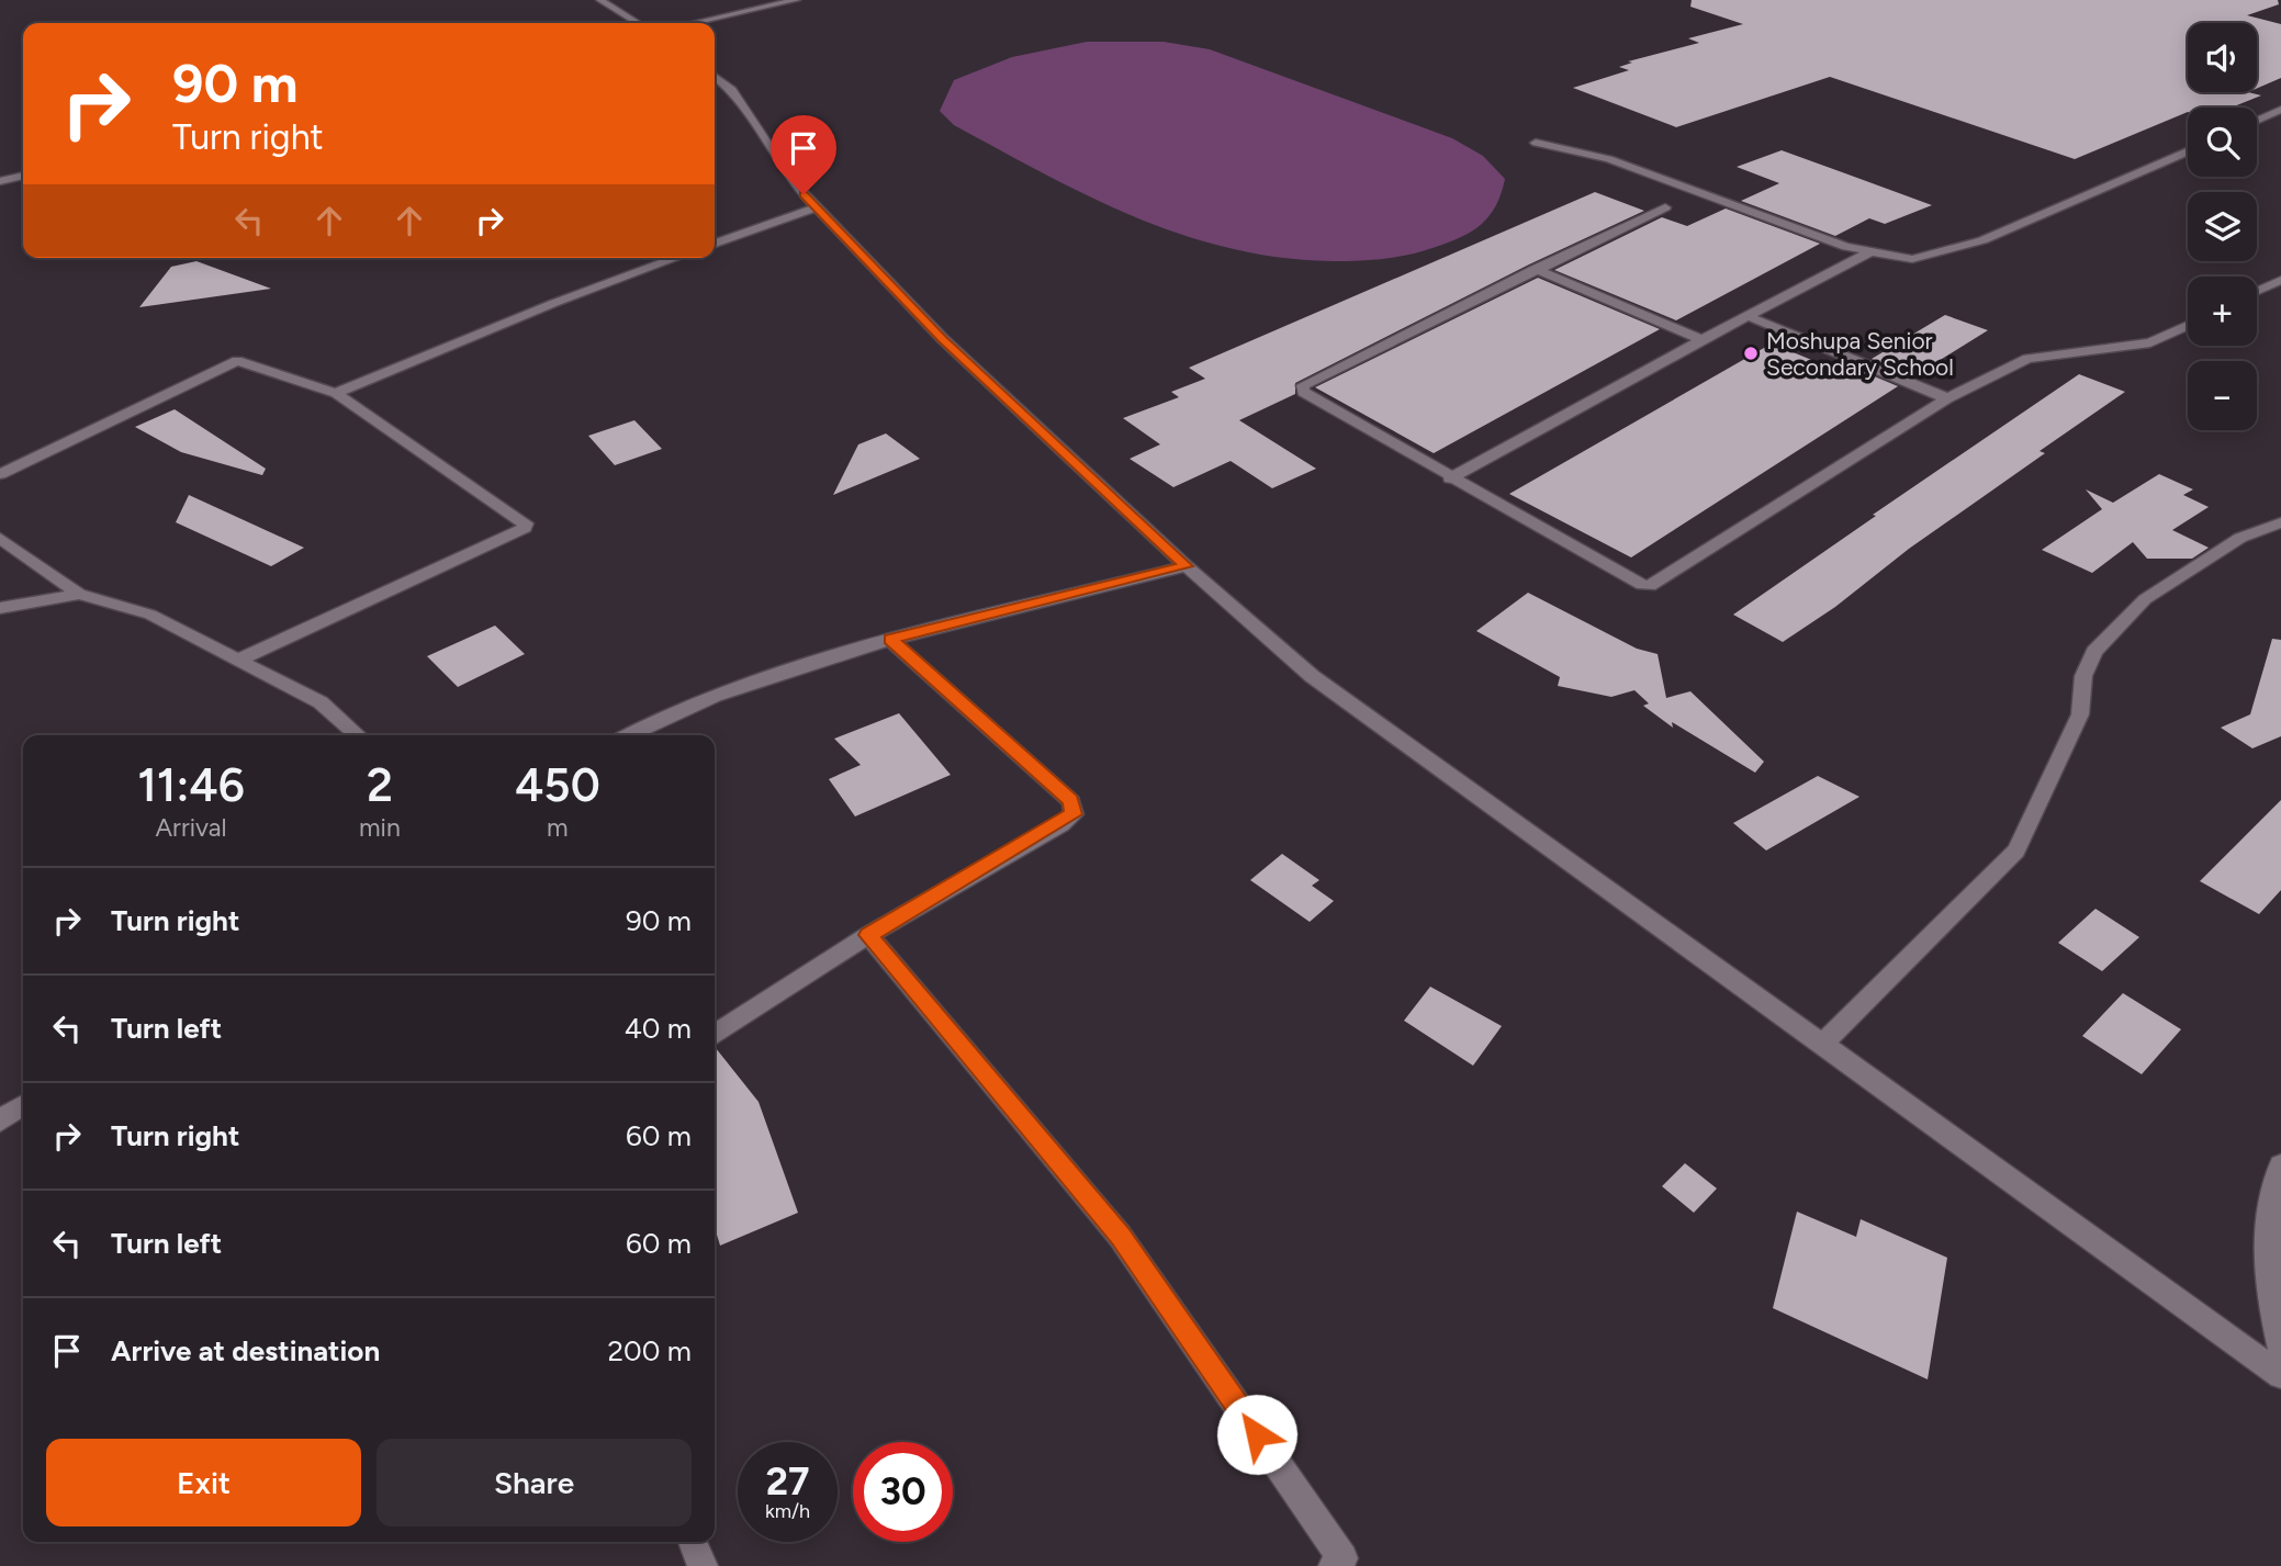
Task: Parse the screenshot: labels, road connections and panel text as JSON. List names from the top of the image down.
{
  "places": ["Moshupa Senior Secondary School"],
  "page": {
    "map_buttons": ["+", "−"],
    "turn": ["90 m", "Turn right"],
    "eta": [
      "11:46",
      "Arrival",
      "2",
      "min",
      "450",
      "m"
    ],
    "list": [
      {
        "name": "Turn right",
        "value": "90 m"
      },
      {
        "name": "Turn left",
        "value": "40 m"
      },
      {
        "name": "Turn right",
        "value": "60 m"
      },
      {
        "name": "Turn left",
        "value": "60 m"
      },
      {
        "name": "Arrive at destination",
        "value": "200 m"
      }
    ],
    "buttons": ["Exit", "Share"],
    "speed": "27 km/h",
    "limit": "30"
  }
}
